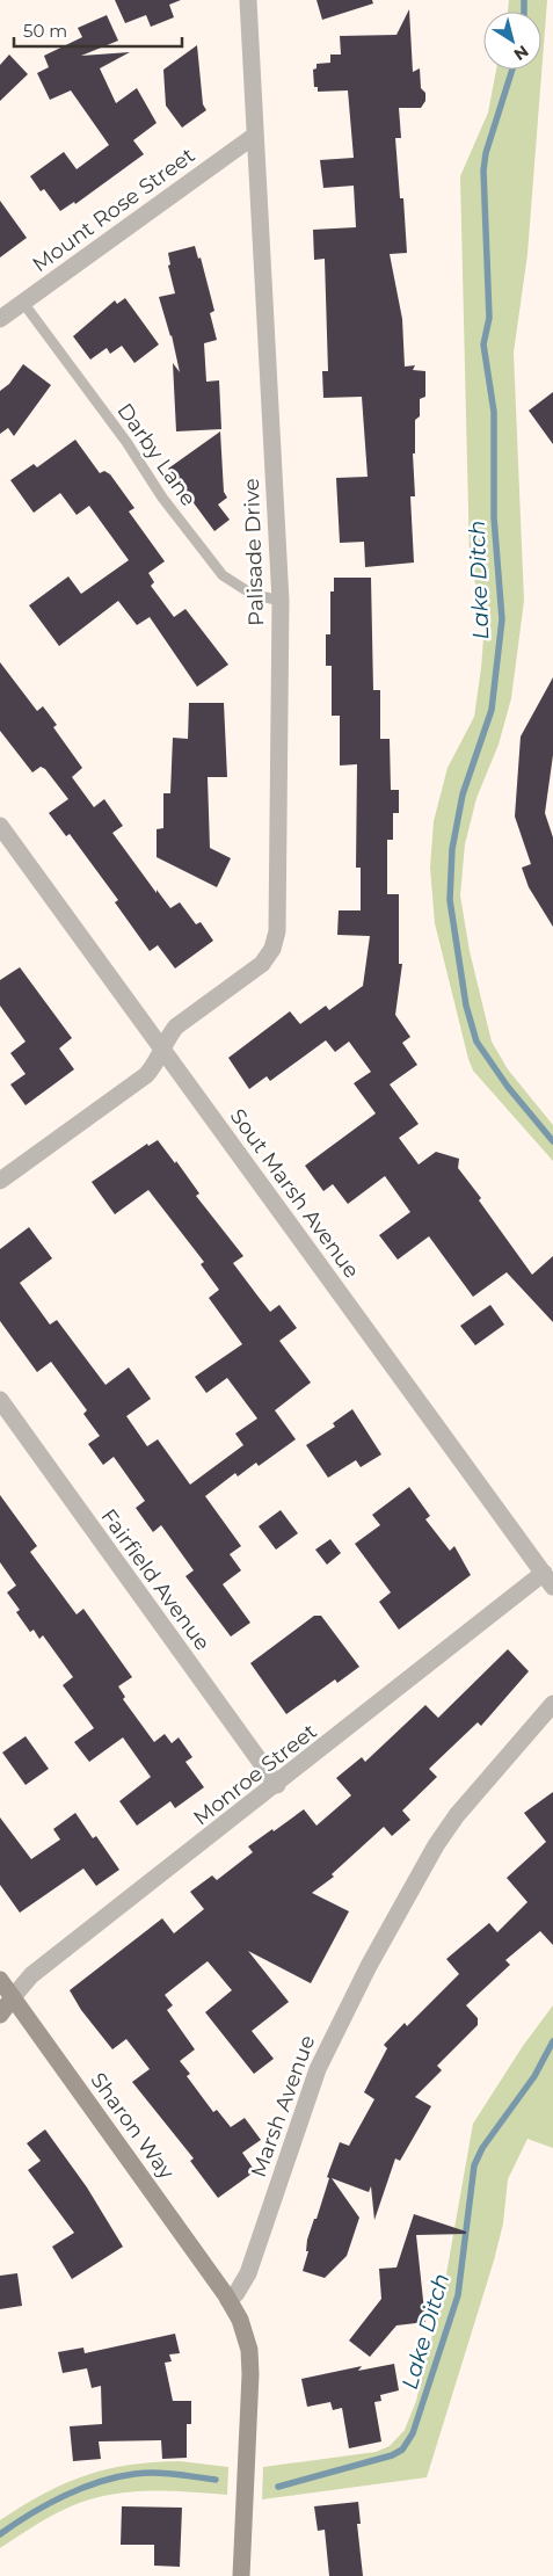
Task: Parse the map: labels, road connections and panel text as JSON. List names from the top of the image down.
{
  "streets": {
    "street": [
      "Mount Rose Street",
      "Palisade Drive",
      "Sout Marsh Avenue",
      "Fairfield Avenue",
      "Monroe Street",
      "Marsh Avenue",
      "Sharon Way"
    ],
    "lane": ["Darby Lane"]
  },
  "crossings": [
    ["Mount Rose Street", "Darby Lane"],
    ["Mount Rose Street", "Palisade Drive"],
    ["Darby Lane", "Palisade Drive"],
    ["Palisade Drive", "Sout Marsh Avenue"],
    ["Sout Marsh Avenue", "Monroe Street"],
    ["Fairfield Avenue", "Monroe Street"],
    ["Monroe Street", "Sharon Way"],
    ["Marsh Avenue", "Sharon Way"]
  ],
  "water": ["Lake Ditch"],
  "scale_bar": "50 m",
  "north": "bottom right"
}
